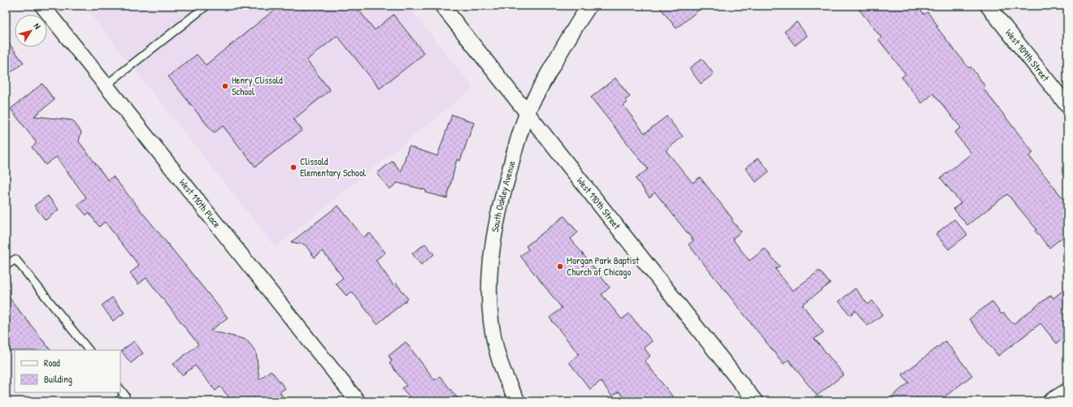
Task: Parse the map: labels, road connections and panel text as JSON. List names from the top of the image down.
{
  "streets": {
    "street": [
      "West 109th Street",
      "South Oakley Avenue",
      "West 110th Place",
      "West 110th Street"
    ]
  },
  "crossings": [
    ["South Oakley Avenue", "West 110th Street"]
  ],
  "places": ["Henry Clissold School", "Clissold Elementary School", "Morgan Park Baptist Church of Chicago"],
  "legend": ["Road", "Building"],
  "north": "top right"
}
